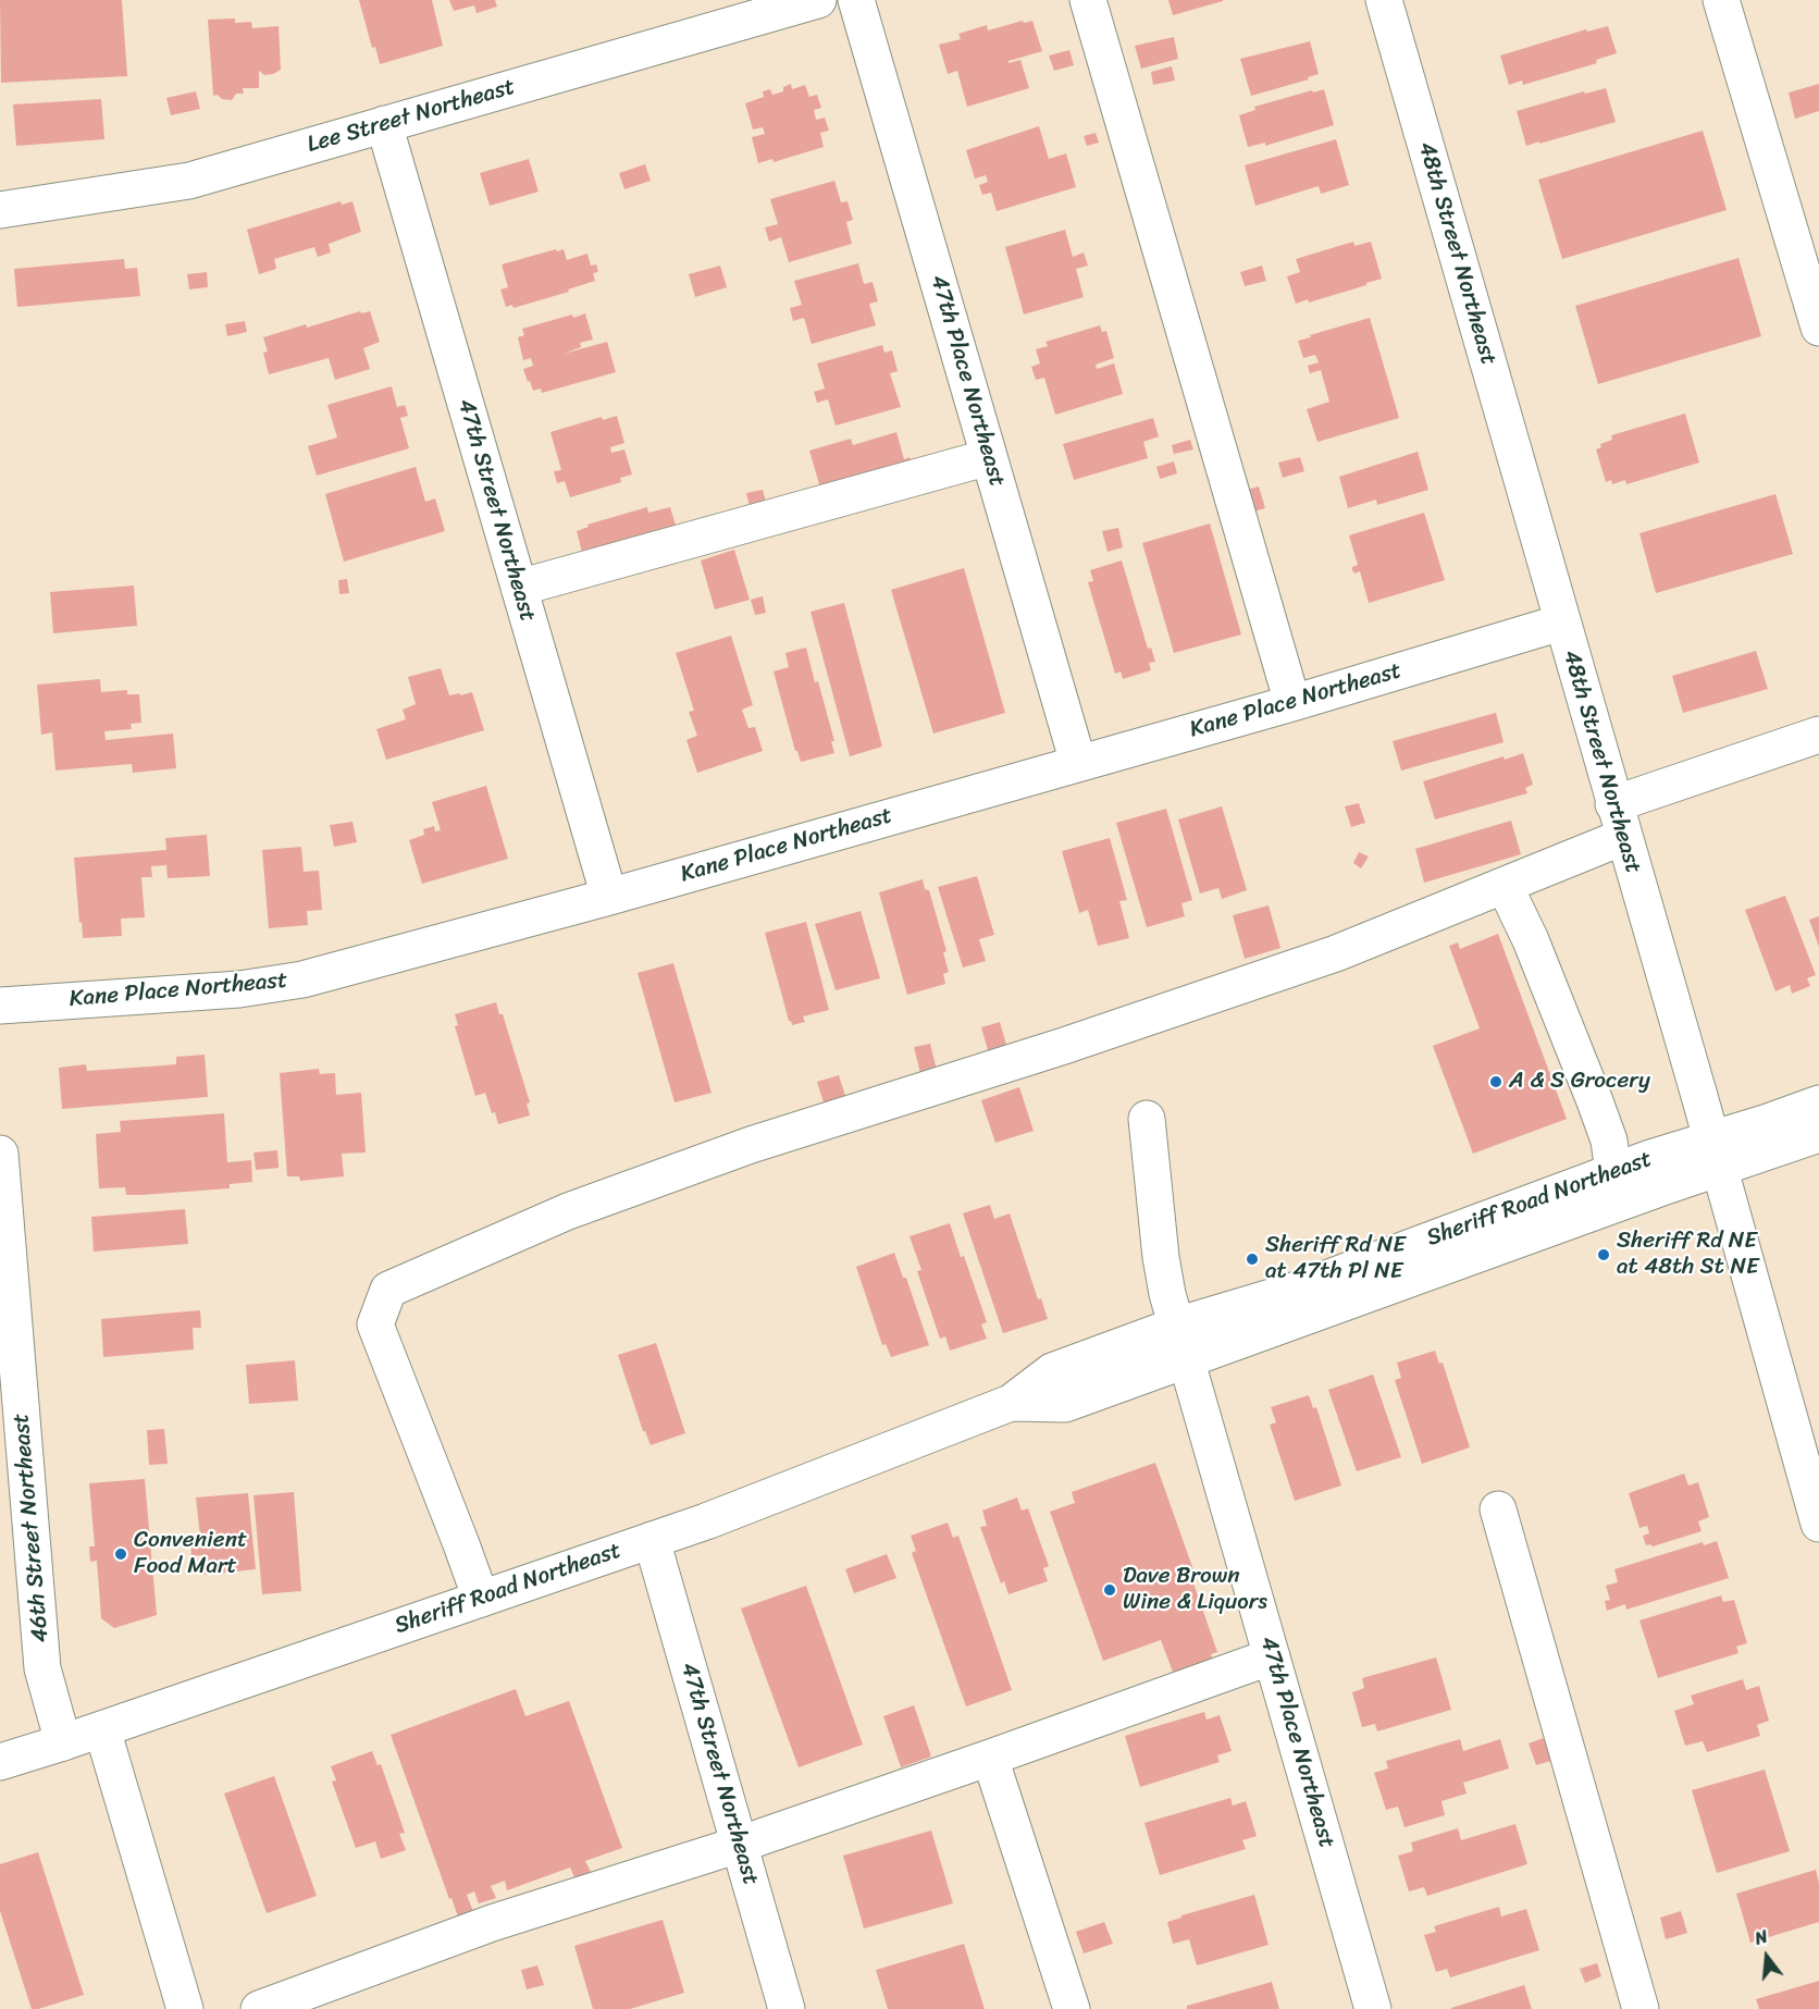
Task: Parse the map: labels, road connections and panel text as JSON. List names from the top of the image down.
{
  "streets": {
    "street": [
      "Lee Street Northeast",
      "48th Street Northeast",
      "47th Place Northeast",
      "47th Street Northeast",
      "Kane Place Northeast",
      "Sheriff Road Northeast",
      "46th Street Northeast"
    ]
  },
  "crossings": [
    ["Lee Street Northeast", "47th Street Northeast"],
    ["48th Street Northeast", "Kane Place Northeast"],
    ["48th Street Northeast", "Sheriff Road Northeast"],
    ["47th Place Northeast", "Kane Place Northeast"],
    ["47th Place Northeast", "Sheriff Road Northeast"],
    ["47th Street Northeast", "Kane Place Northeast"],
    ["47th Street Northeast", "Sheriff Road Northeast"],
    ["Sheriff Road Northeast", "46th Street Northeast"]
  ],
  "places": [
    "A & S Grocery",
    "Sheriff Rd NE at 48th St NE",
    "Sheriff Rd NE at 47th Pl NE",
    "Convenient Food Mart",
    "Dave Brown Wine & Liquors"
  ],
  "north": "top"
}
